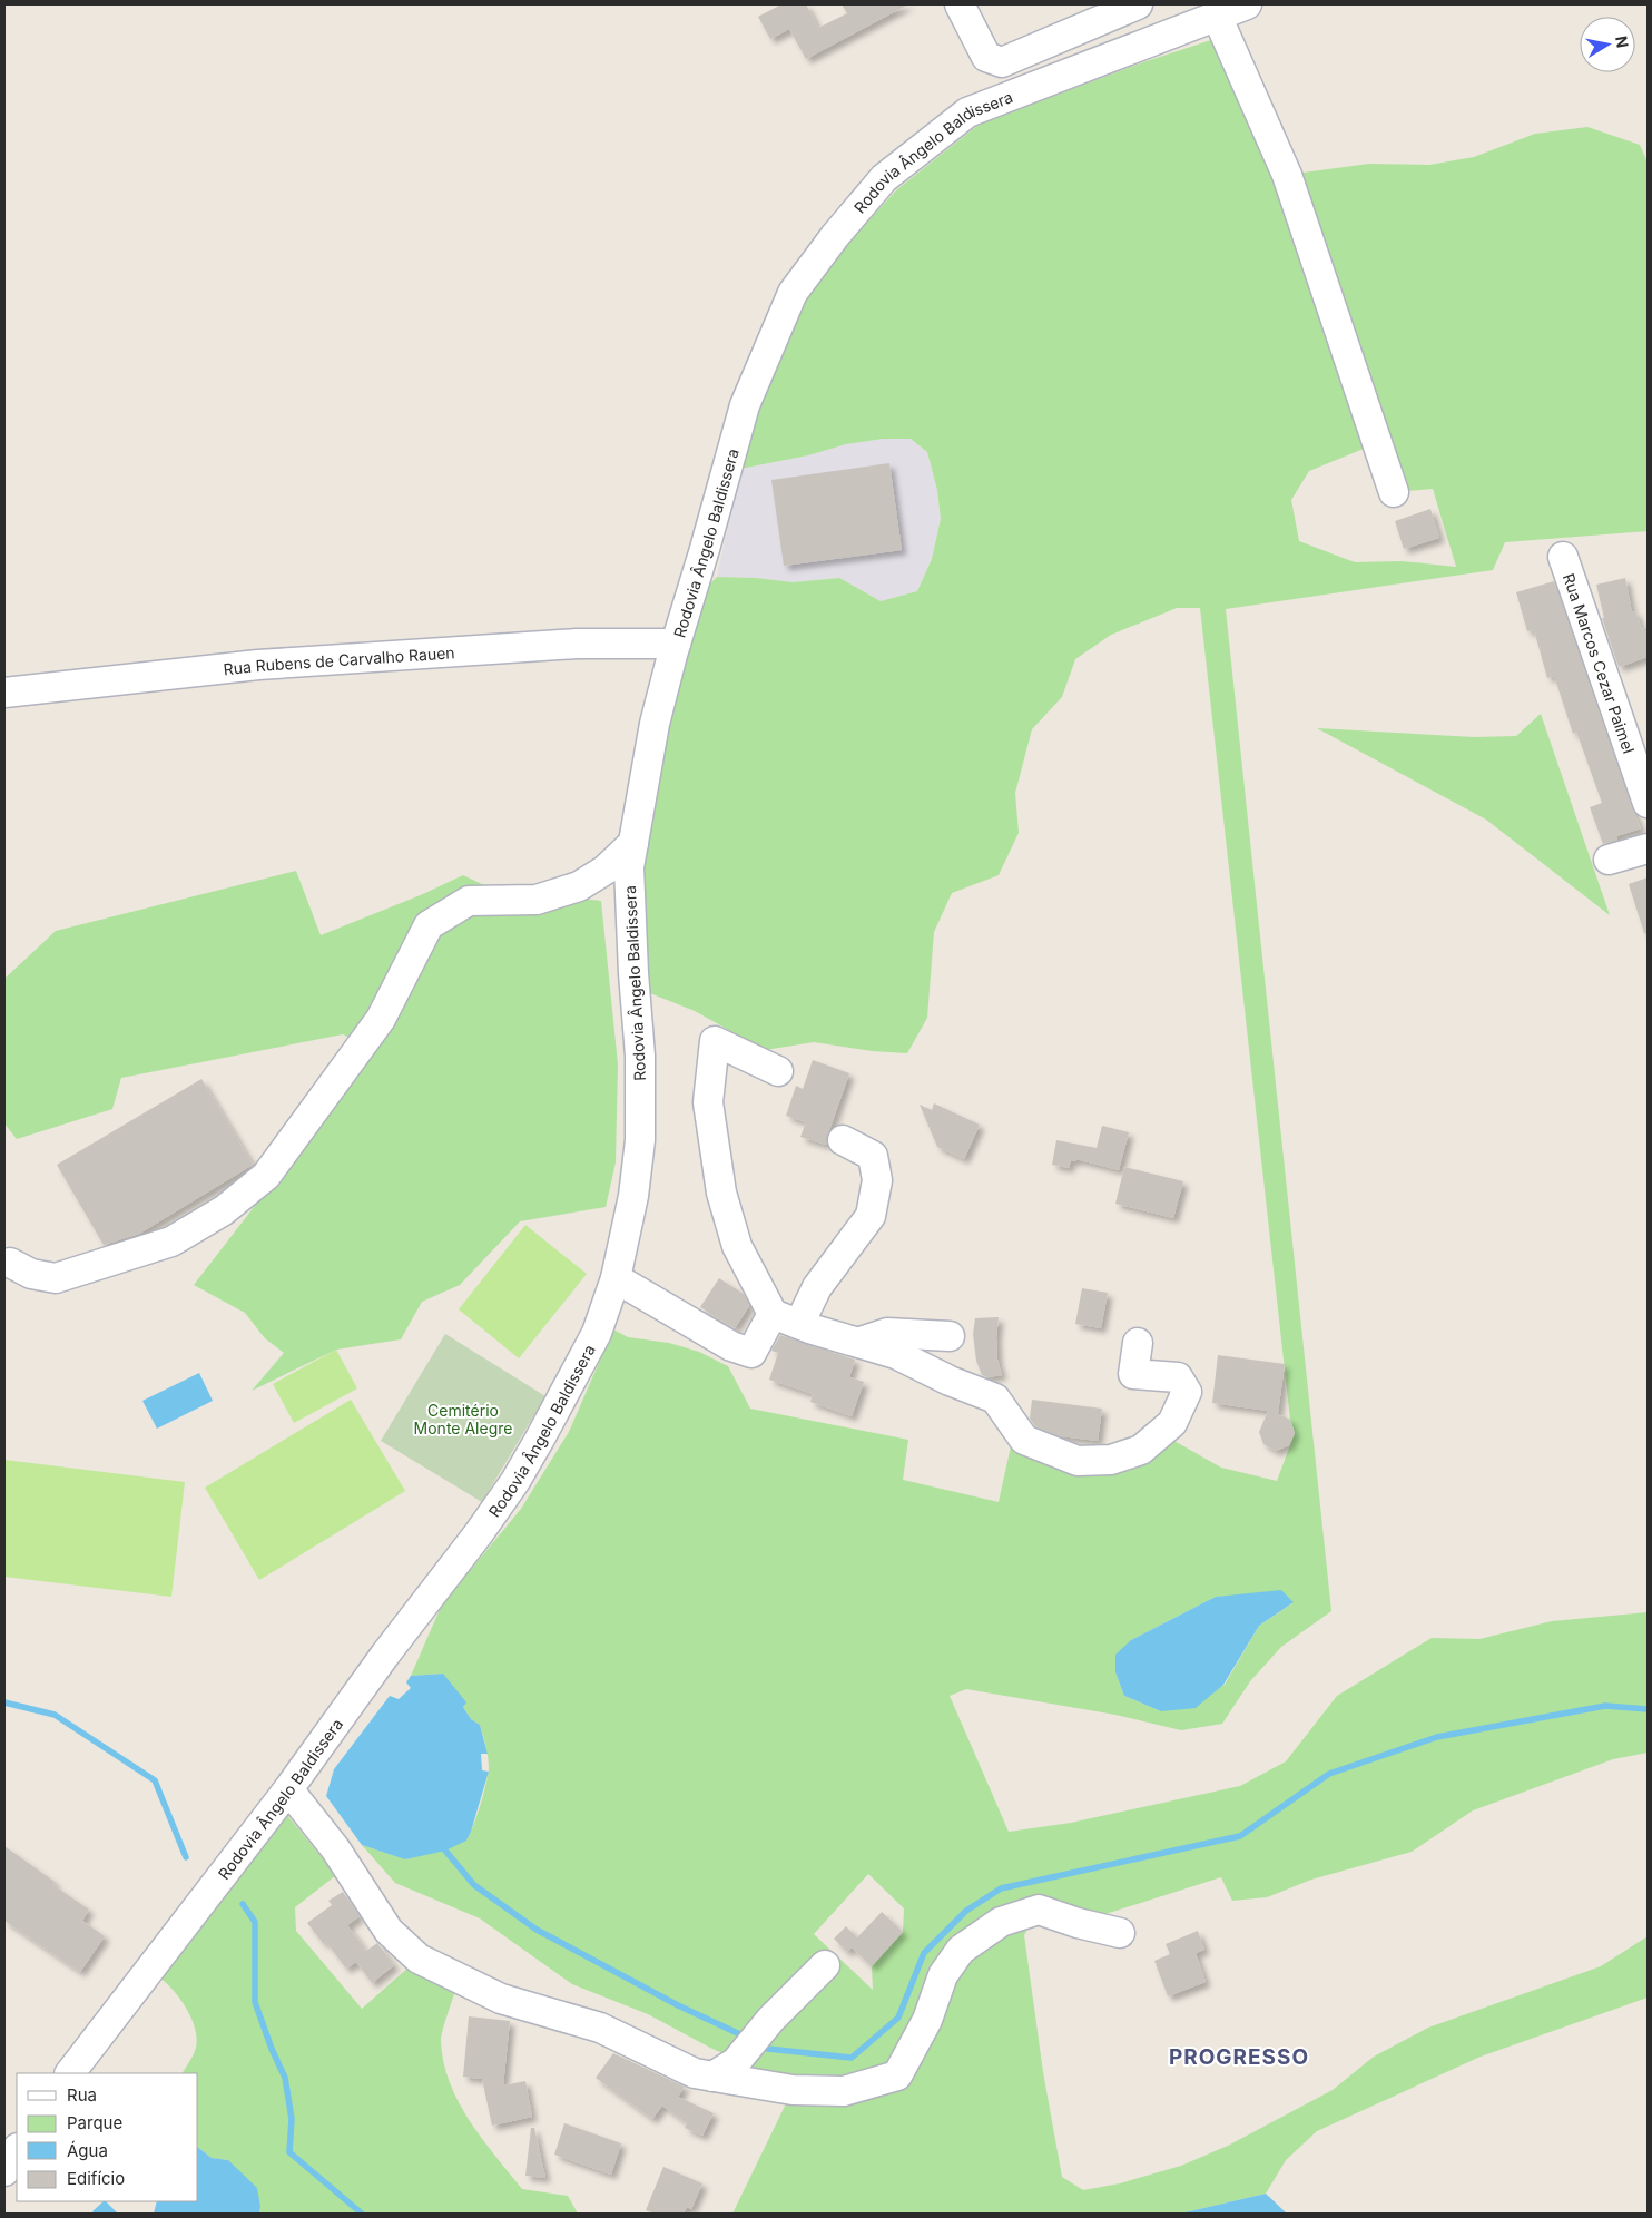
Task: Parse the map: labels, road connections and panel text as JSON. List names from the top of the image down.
{
  "streets": {
    "street": ["Rodovia Ângelo Baldissera", "Rua Rubens de Carvalho Rauen", "Rua Marcos Cezar Paimel"]
  },
  "crossings": [
    ["Rodovia Ângelo Baldissera", "Rua Rubens de Carvalho Rauen"]
  ],
  "districts": ["PROGRESSO"],
  "parks": ["Cemitério Monte Alegre"],
  "legend": [
    "Rua",
    "Parque",
    "Água",
    "Edifício"
  ],
  "north": "right"
}
